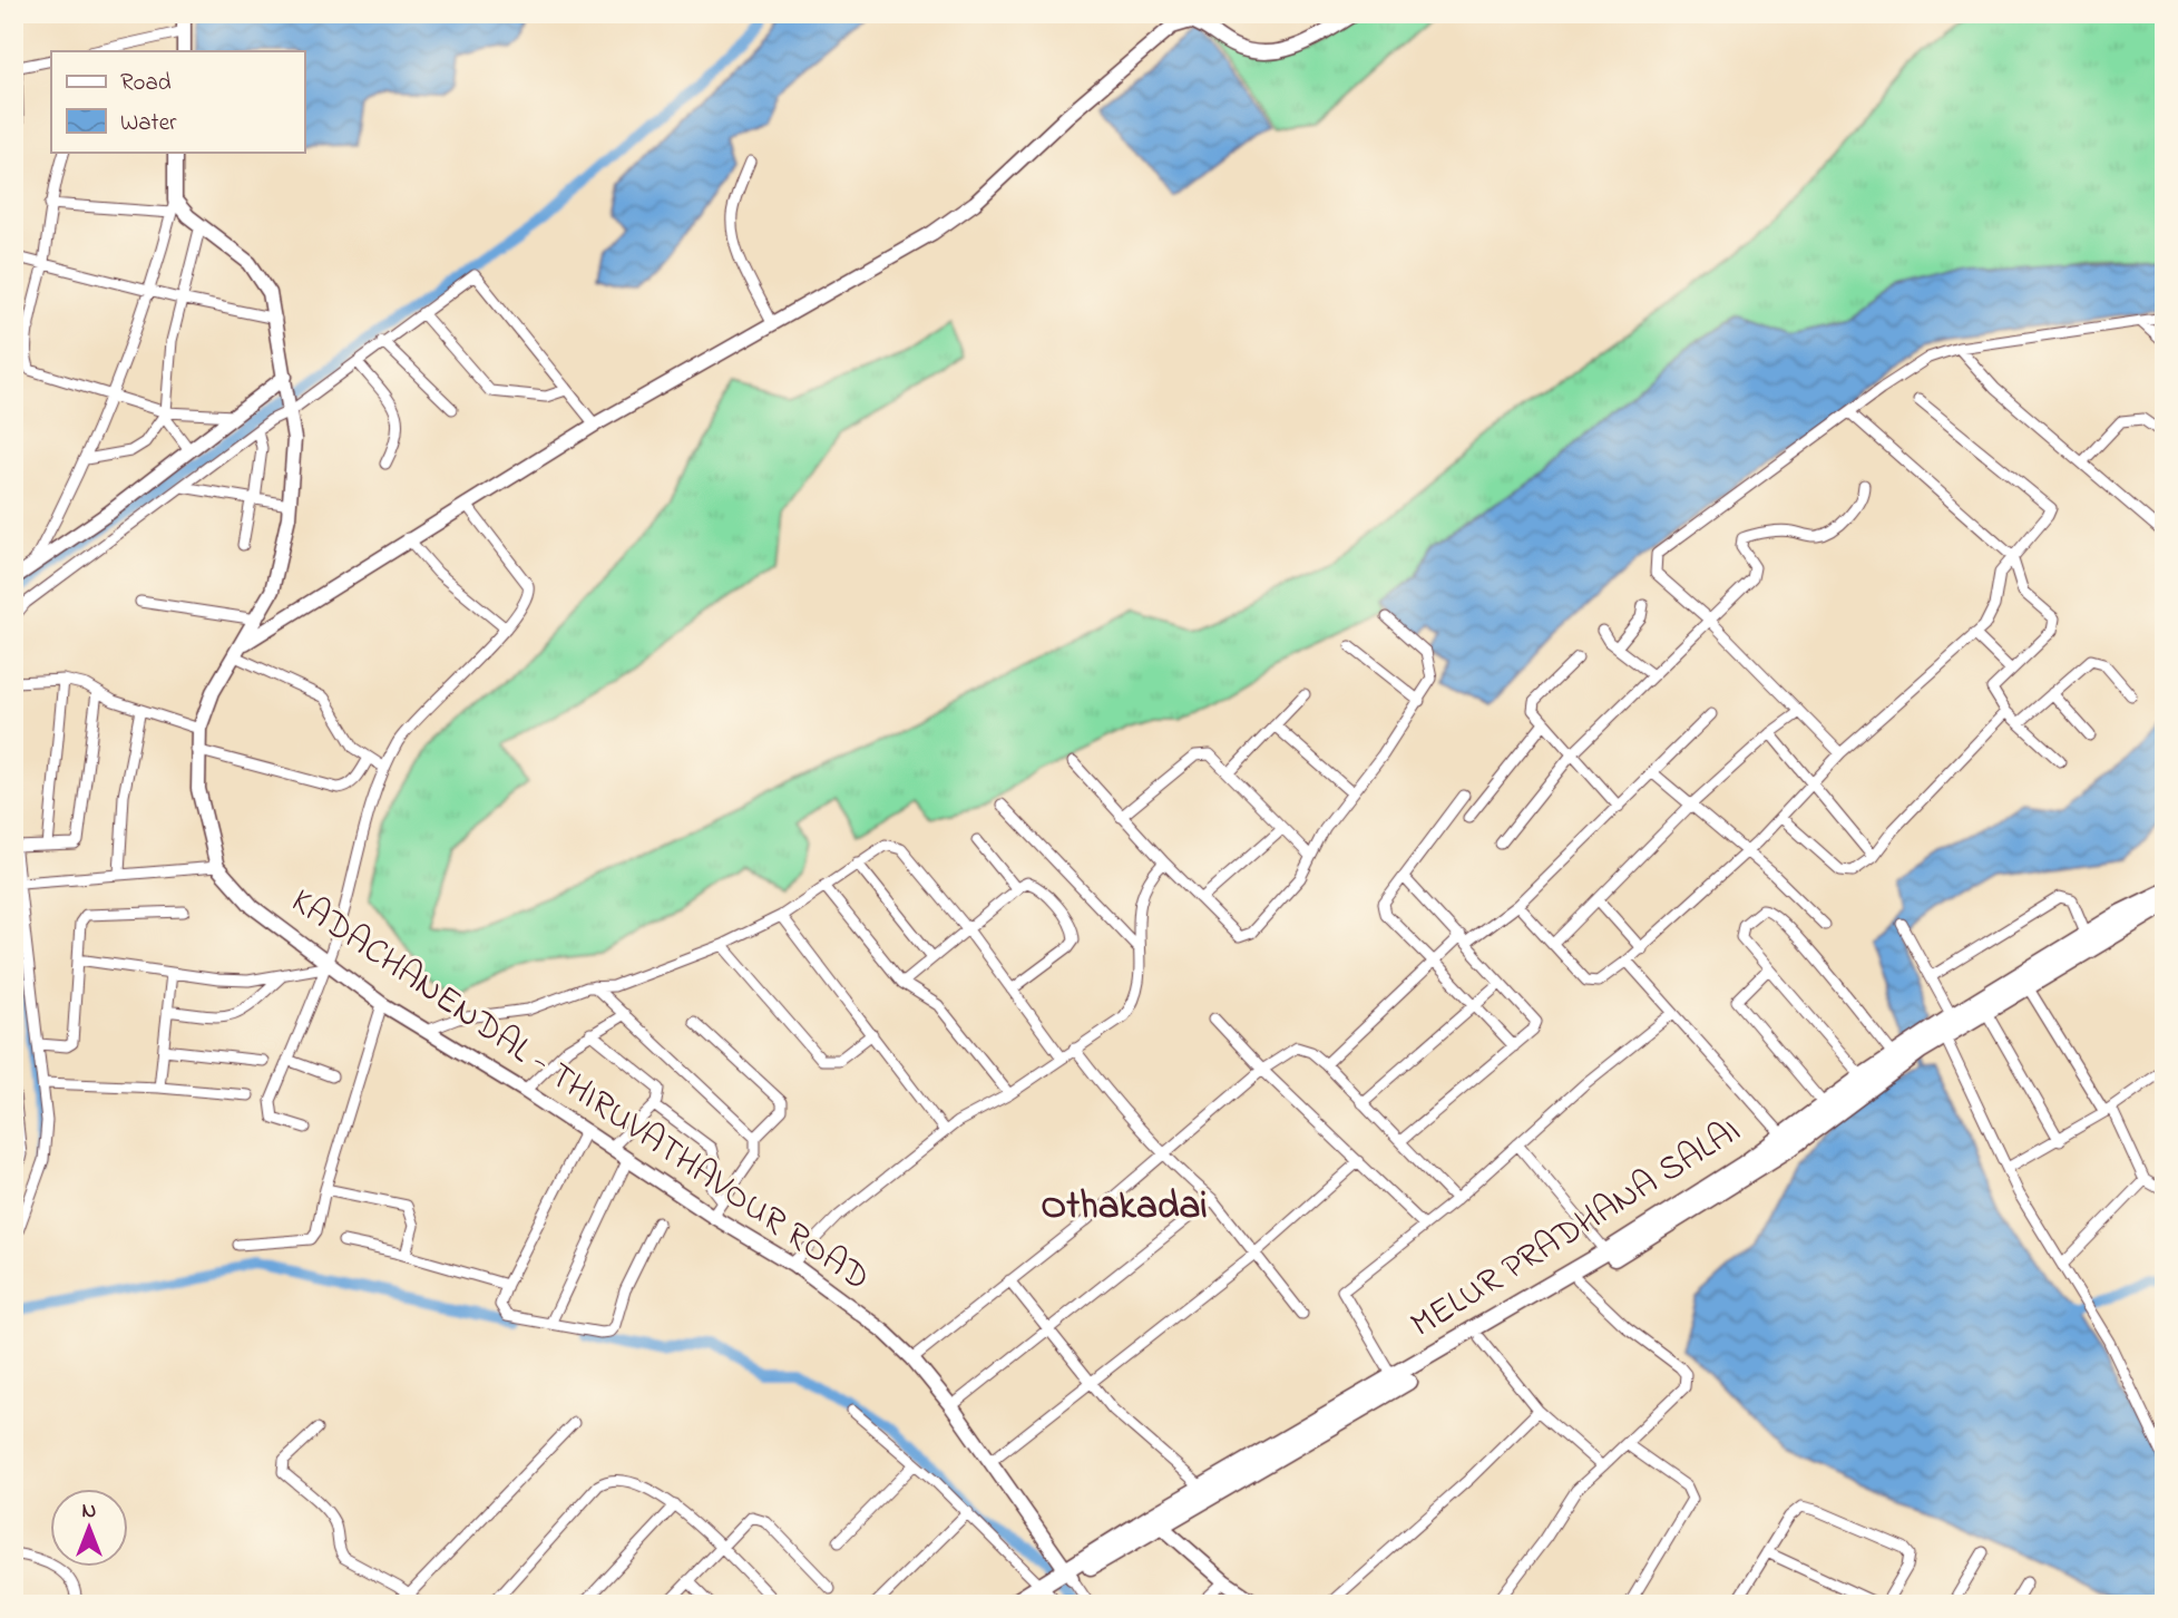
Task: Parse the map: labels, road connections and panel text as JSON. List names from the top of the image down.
{
  "streets": {
    "main road": ["KADACHANENDAL - THIRUVATHAVOUR ROAD", "MELUR PRADHANA SALAI"]
  },
  "crossings": [
    ["KADACHANENDAL - THIRUVATHAVOUR ROAD", "MELUR PRADHANA SALAI"]
  ],
  "districts": ["Othakadai"],
  "legend": ["Road", "Water"],
  "north": "top"
}
